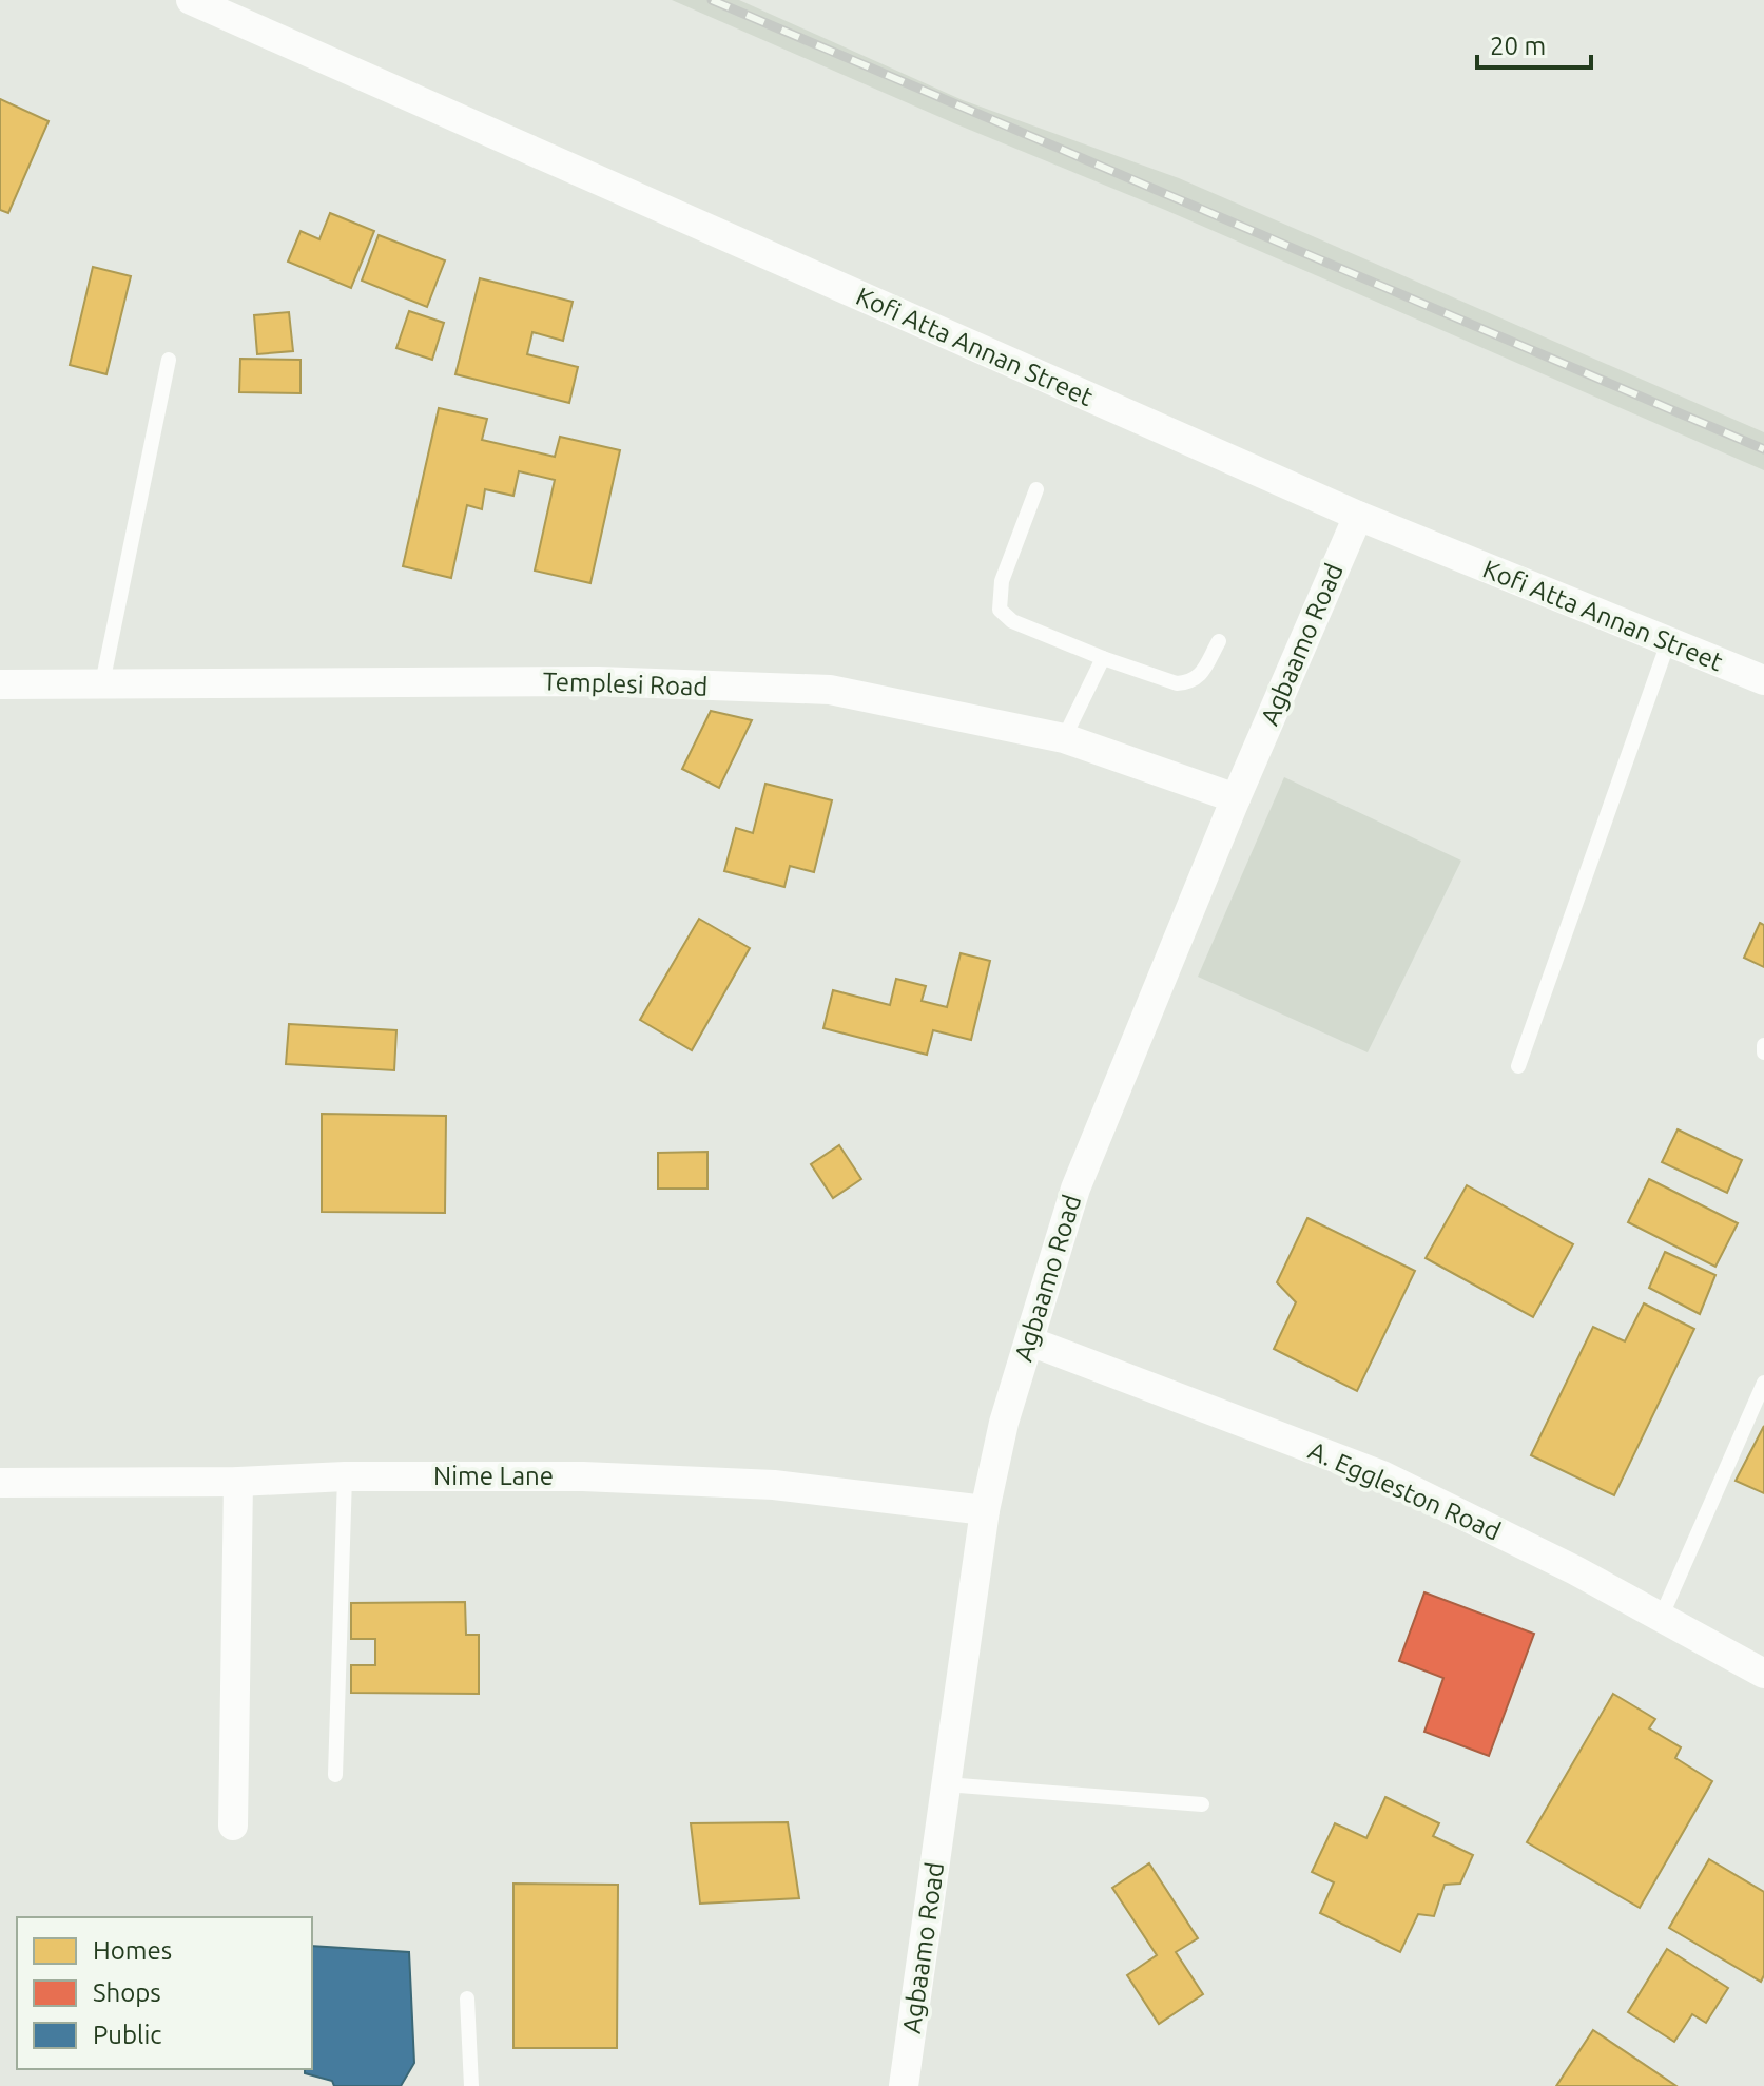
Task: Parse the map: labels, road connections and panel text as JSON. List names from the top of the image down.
{
  "streets": {
    "street": [
      "Kofi Atta Annan Street",
      "Agbaamo Road",
      "Templesi Road",
      "Nime Lane",
      "A. Eggleston Road"
    ]
  },
  "crossings": [
    ["Kofi Atta Annan Street", "Agbaamo Road"],
    ["Agbaamo Road", "Templesi Road"],
    ["Agbaamo Road", "Nime Lane"],
    ["Agbaamo Road", "A. Eggleston Road"]
  ],
  "legend": ["Homes", "Shops", "Public"],
  "scale_bar": "20 m"
}
